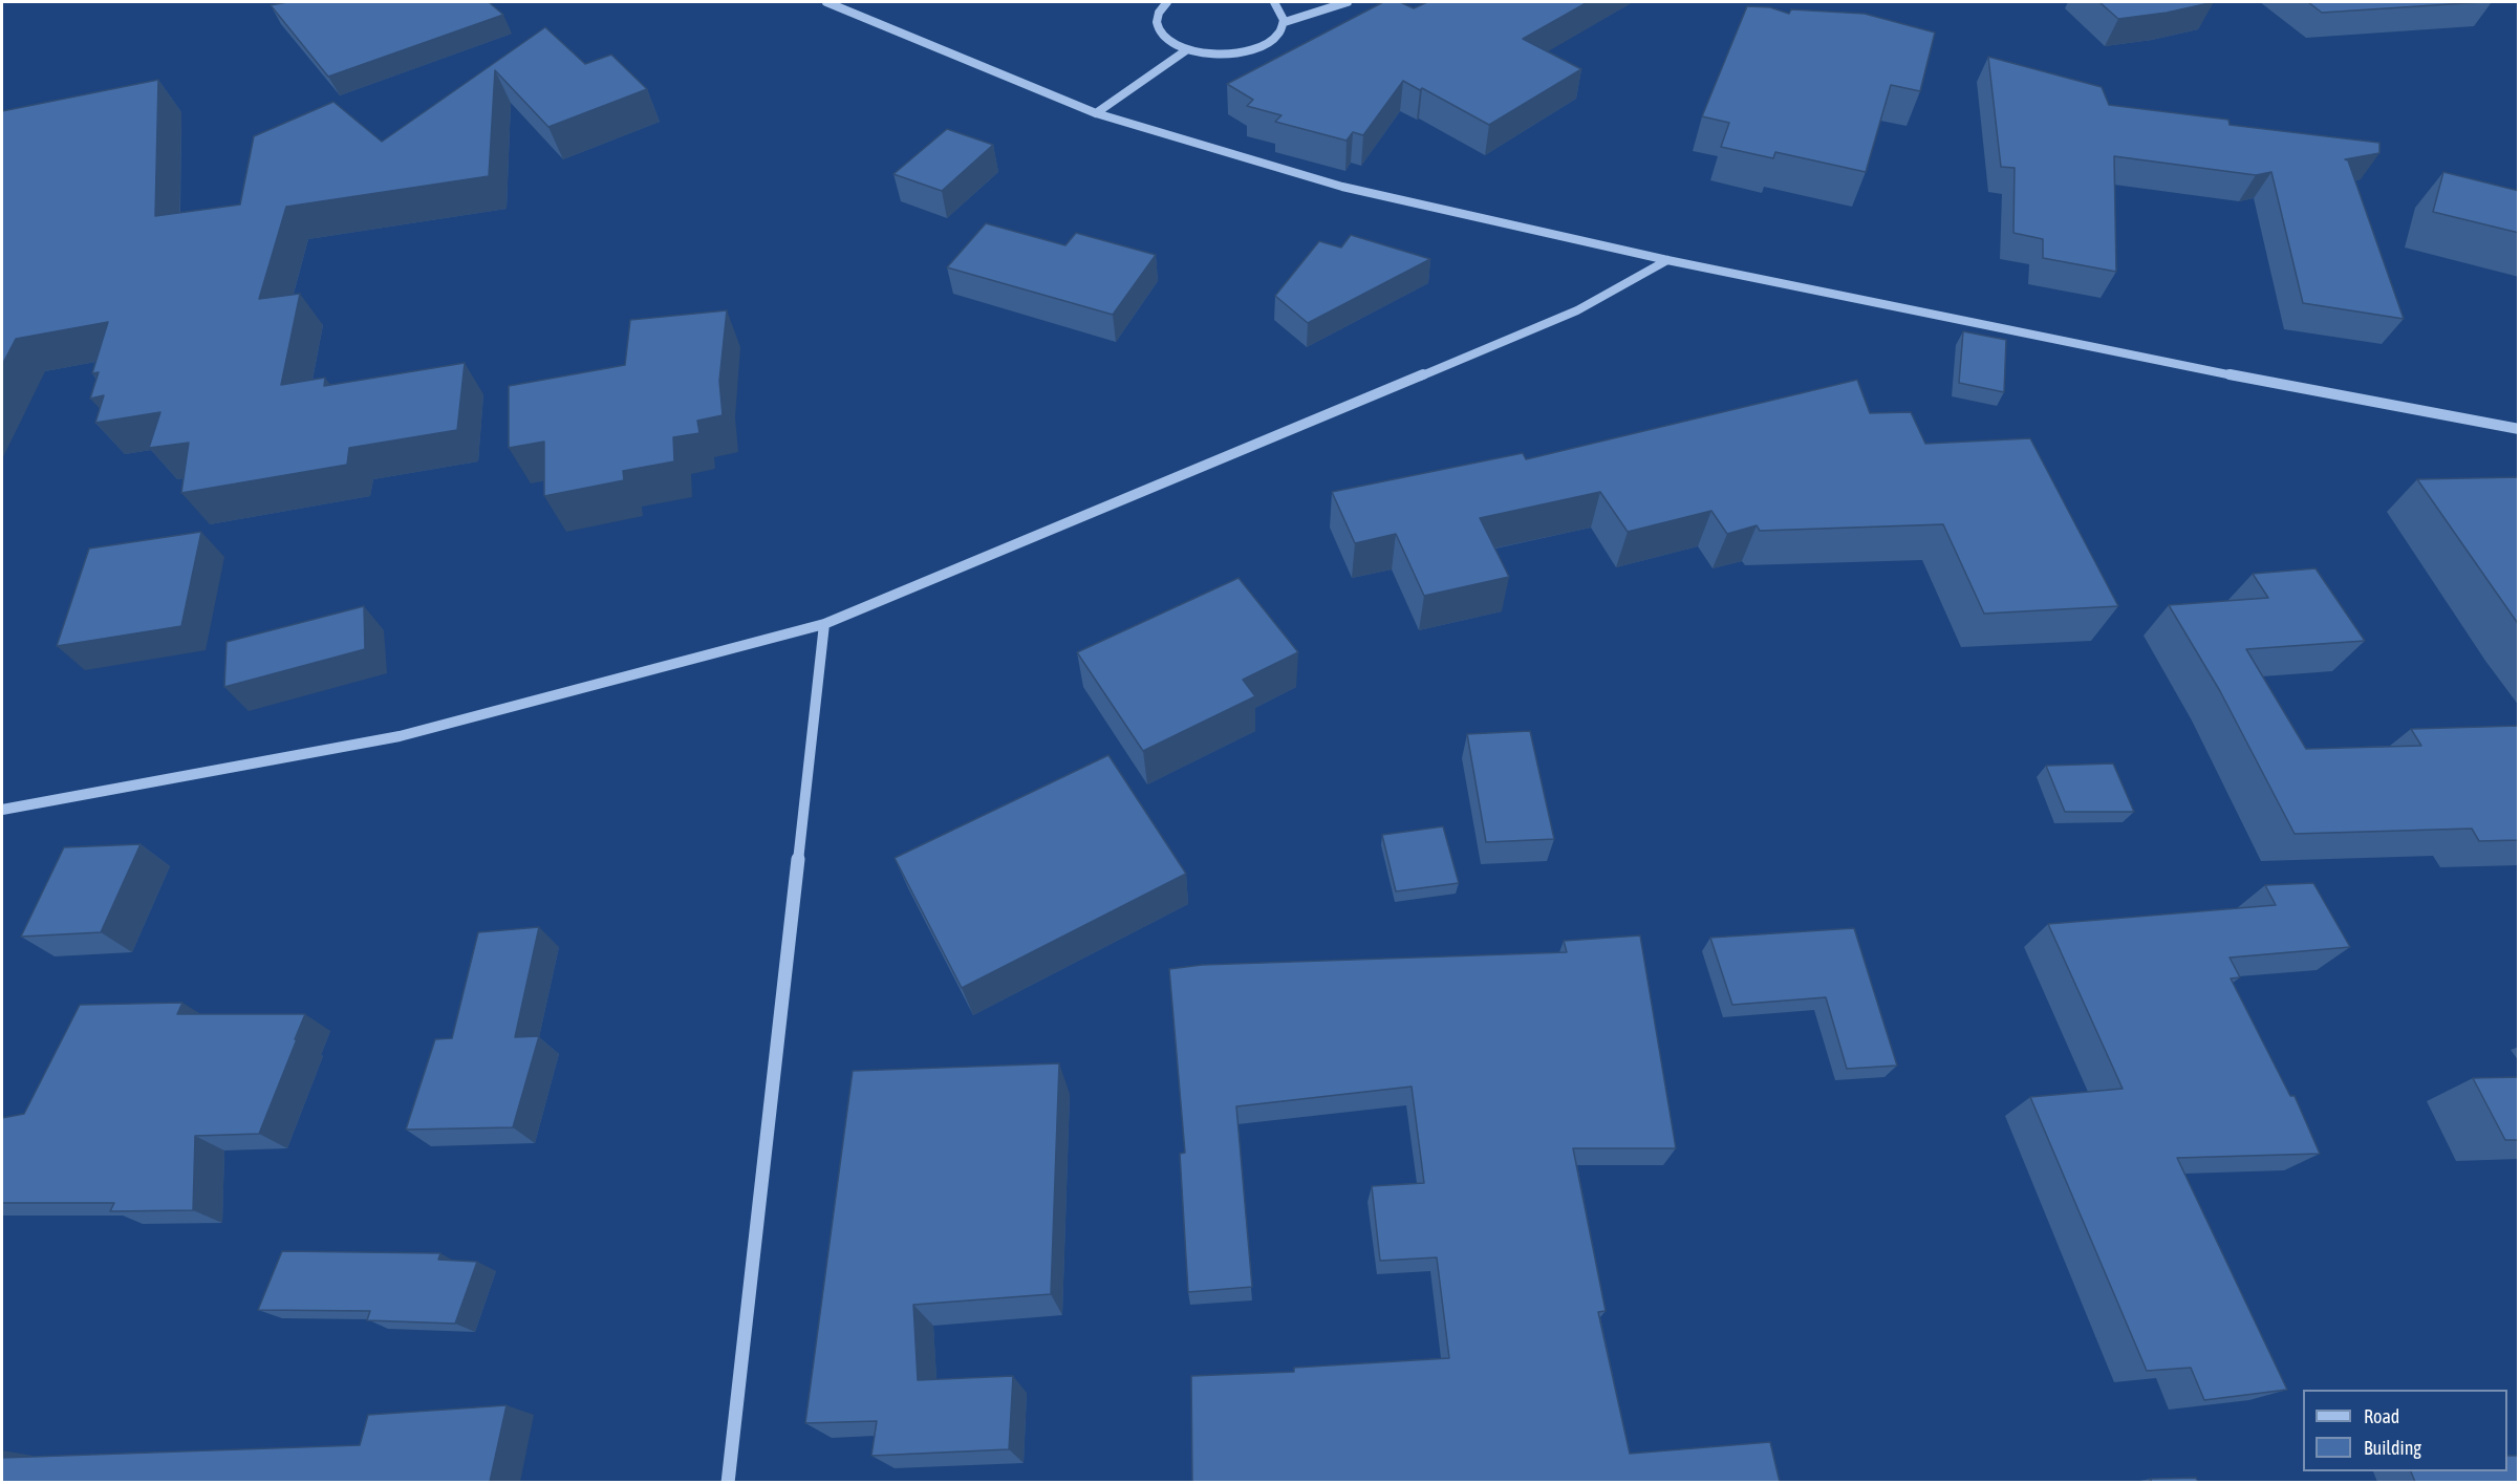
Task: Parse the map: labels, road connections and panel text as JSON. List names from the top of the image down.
{
  "legend": ["Road", "Building"]
}
